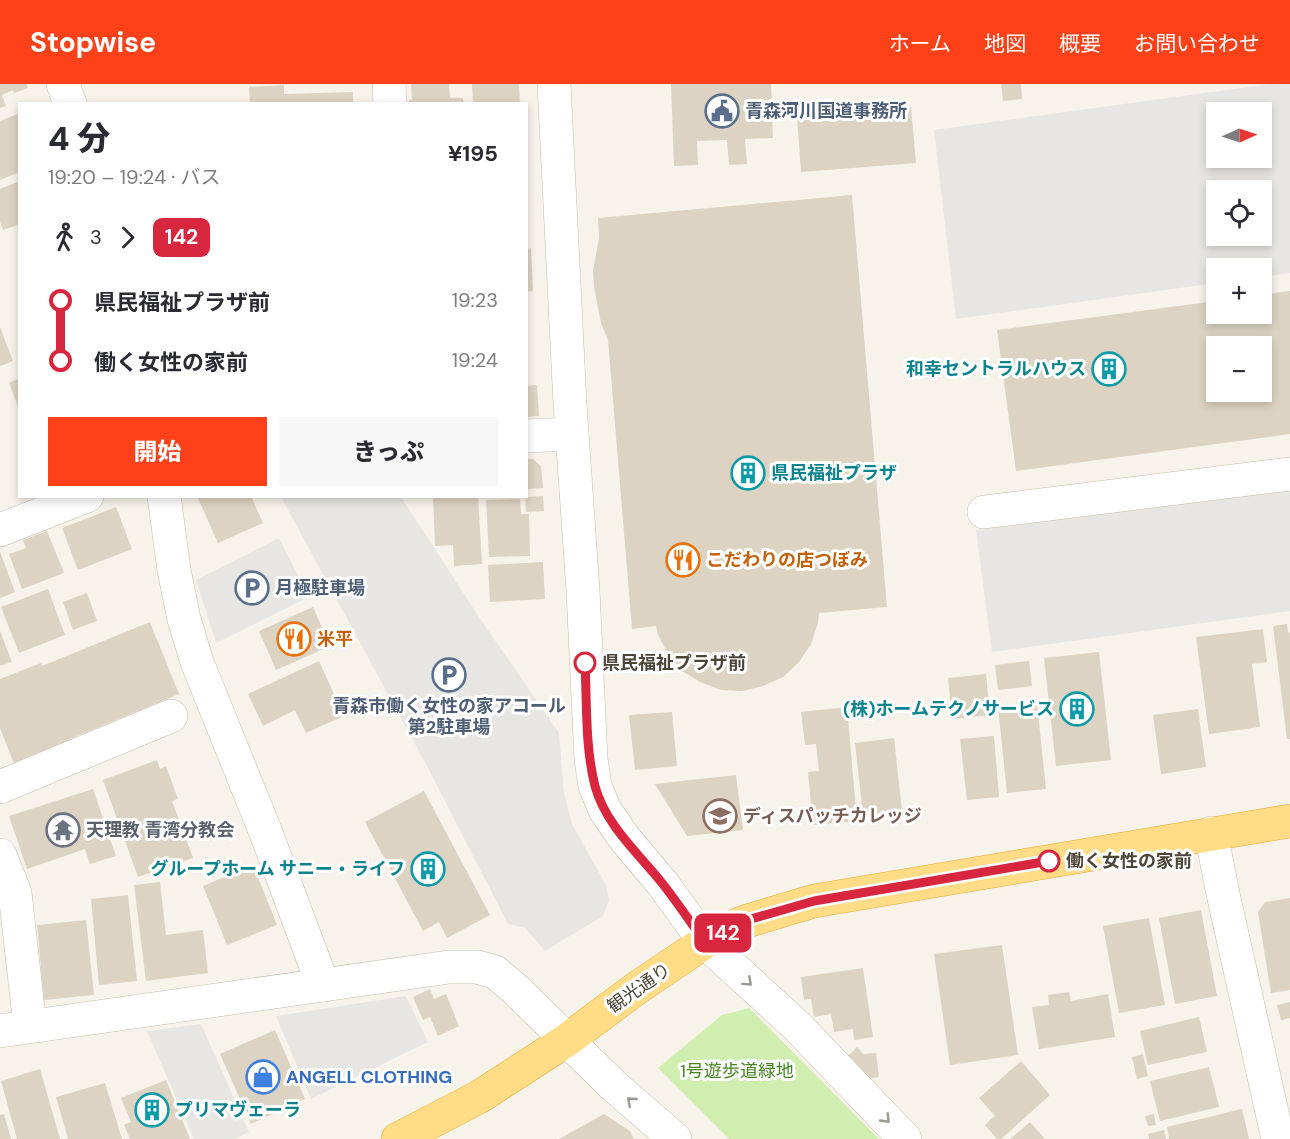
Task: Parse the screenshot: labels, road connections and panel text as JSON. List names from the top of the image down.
{
  "streets": {
    "highway": ["観光通り"]
  },
  "parks": ["1号遊歩道緑地"],
  "places": {
    "public building": ["青森河川国道事務所"],
    "building": [
      "和幸セントラルハウス",
      "県民福祉プラザ",
      "(株)ホームテクノサービス",
      "グループホーム サニー・ライフ",
      "プリマヴェーラ"
    ],
    "restaurant": ["こだわりの店つぼみ", "米平"],
    "parking": ["月極駐車場", "青森市働く女性の家アコール 第2駐車場"],
    "other": ["県民福祉プラザ前", "働く女性の家前"],
    "school or university": ["ディスパッチカレッジ"],
    "temple": ["天理教 青湾分教会"],
    "shop": ["ANGELL CLOTHING"]
  },
  "lines": ["bus line 142"],
  "north": "right",
  "page": {
    "header": "Stopwise",
    "nav": [
      "ホーム",
      "地図",
      "概要",
      "お問い合わせ"
    ],
    "on_map": "142",
    "map_buttons": ["+", "−"],
    "heading": ["4 分", "19:20 – 19:24 · バス", "¥195"],
    "legs": ["3", "142"],
    "list": [
      {
        "name": "県民福祉プラザ前",
        "value": "19:23"
      },
      {
        "name": "働く女性の家前",
        "value": "19:24"
      }
    ],
    "buttons": ["開始", "きっぷ"]
  }
}
